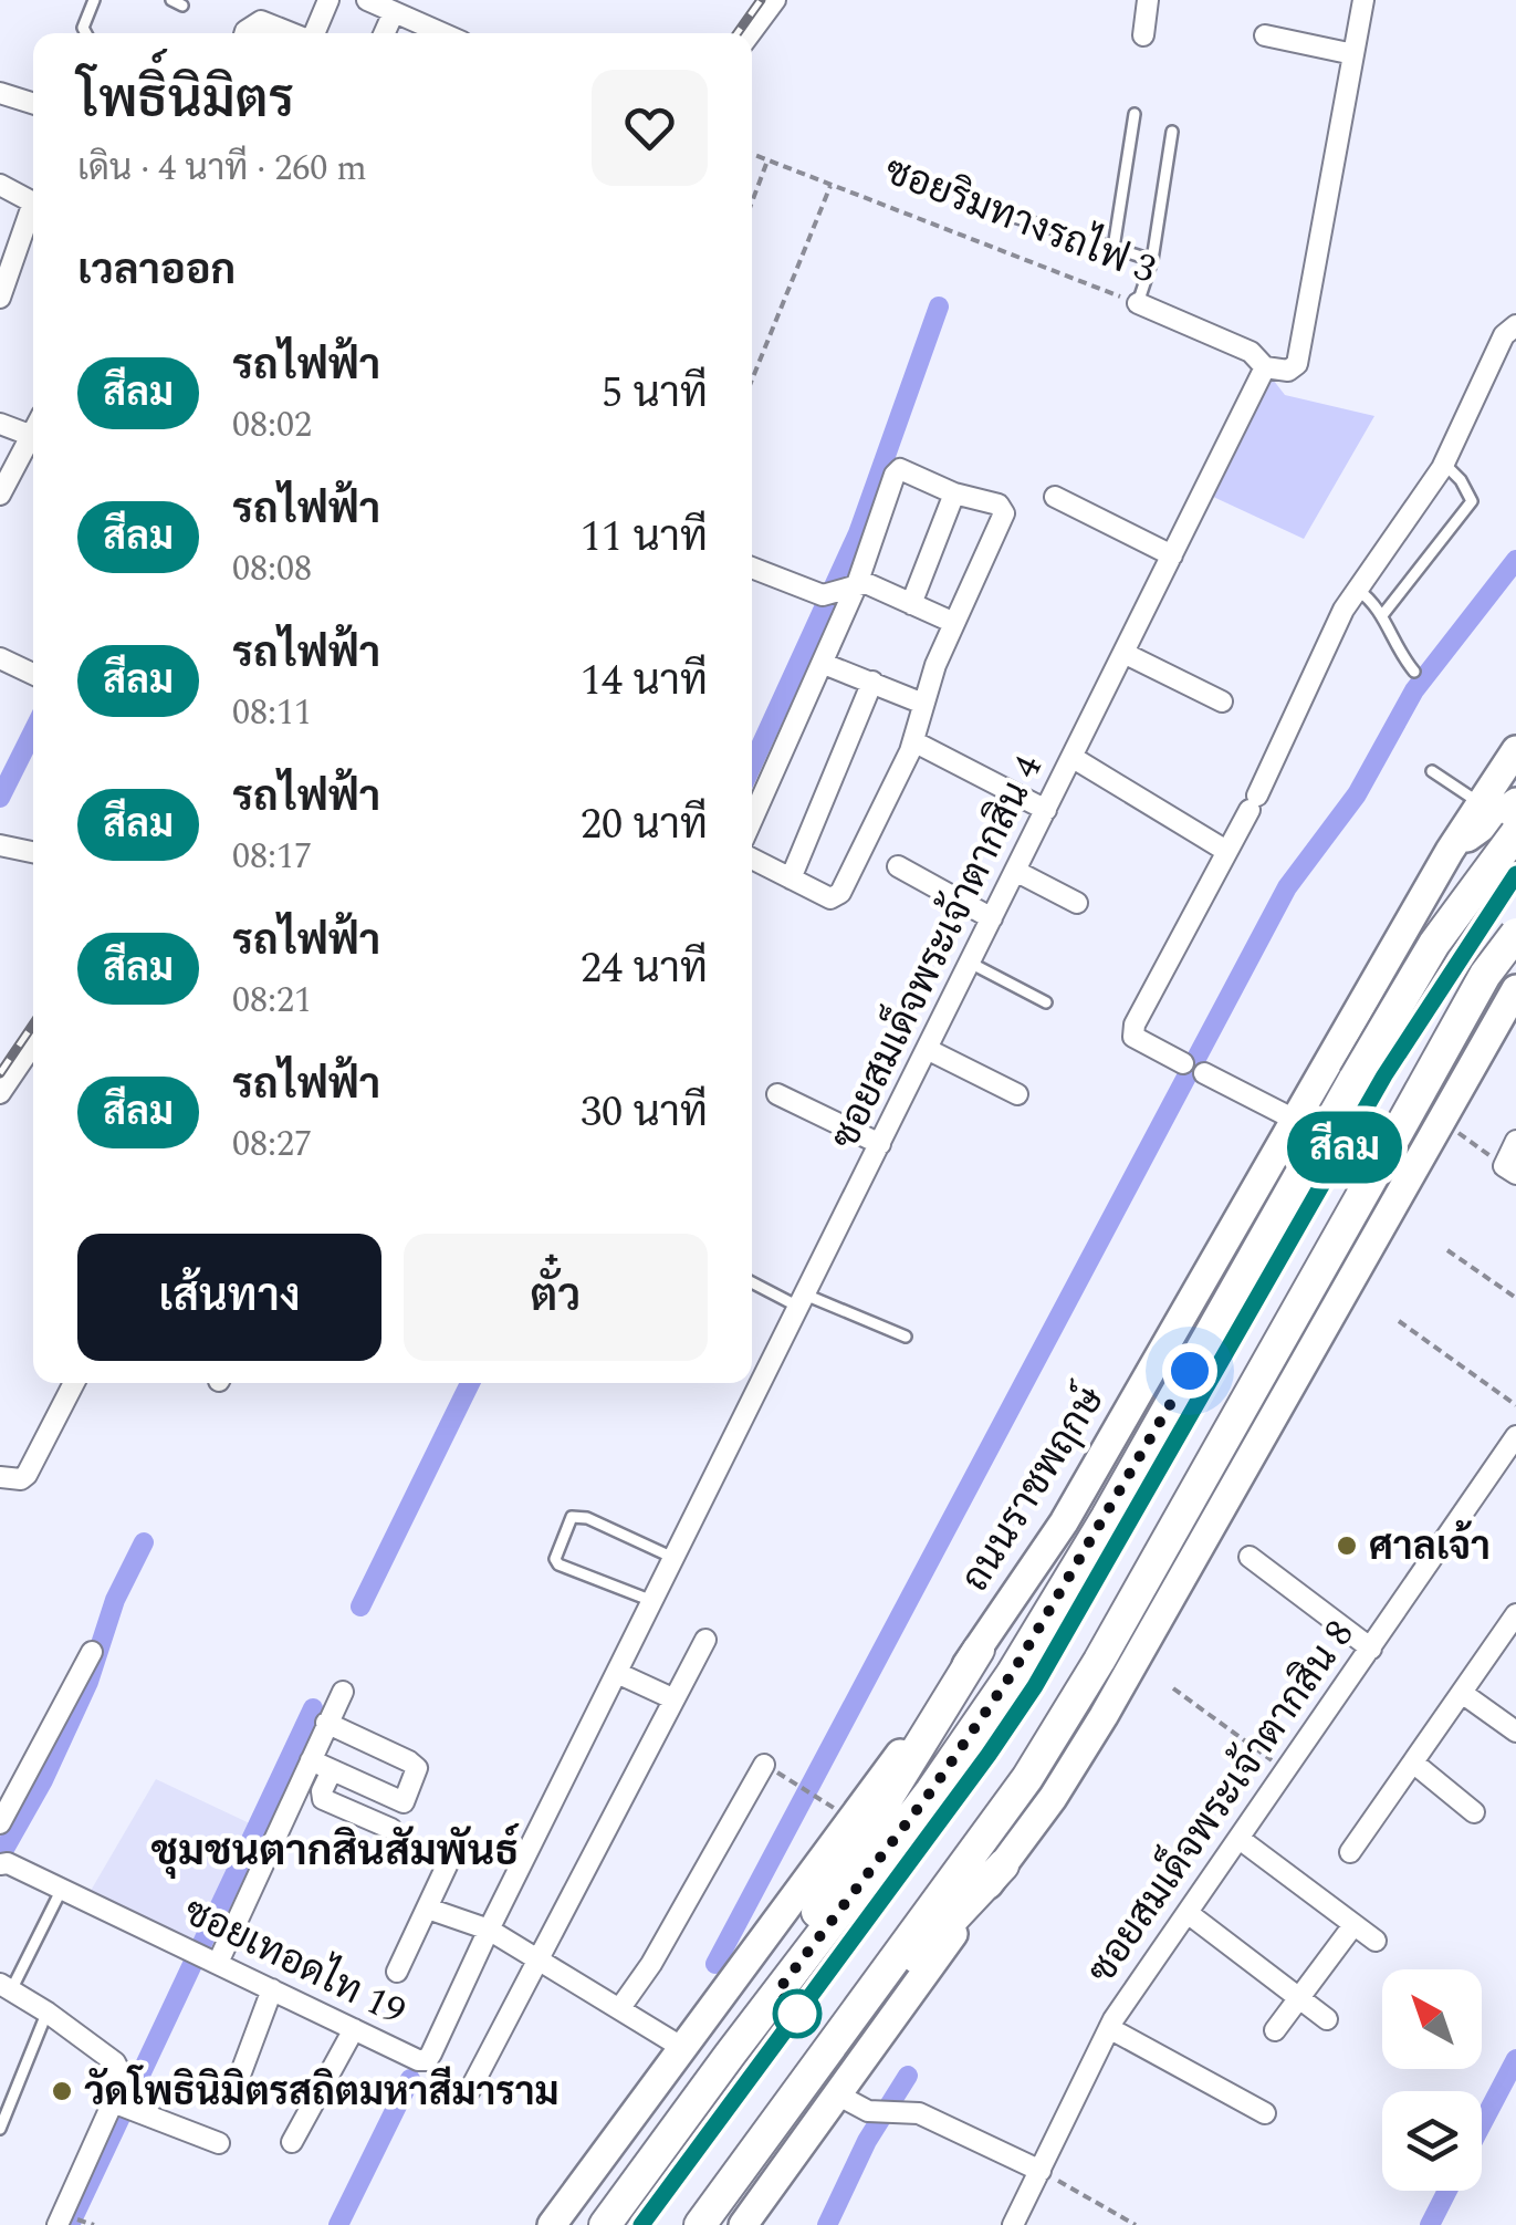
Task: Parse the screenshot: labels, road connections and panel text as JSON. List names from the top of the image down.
{
  "streets": {
    "main road": ["ถนนราชพฤกษ์"],
    "street": [
      "ซอยริมทางรถไฟ 3",
      "ซอยสมเด็จพระเจ้าตากสิน 4",
      "ซอยสมเด็จพระเจ้าตากสิน 8",
      "ซอยเทอดไท 19"
    ]
  },
  "crossings": [
    ["ซอยริมทางรถไฟ 3", "ซอยสมเด็จพระเจ้าตากสิน 4"],
    ["ซอยสมเด็จพระเจ้าตากสิน 4", "ซอยเทอดไท 19"]
  ],
  "districts": ["ชุมชนตากสินสัมพันธ์"],
  "places": ["ศาลเจ้า", "วัดโพธินิมิตรสถิตมหาสีมาราม"],
  "lines": ["metro line สีลม"],
  "north": "top left",
  "page": {
    "on_map": "สีลม",
    "heading": [
      ["โพธิ์นิมิตร", "เดิน · 4 นาที · 260 m"],
      "เวลาออก"
    ],
    "list": [
      {
        "mark": "สีลม",
        "name": "รถไฟฟ้า",
        "note": "08:02",
        "value": "5 นาที"
      },
      {
        "mark": "สีลม",
        "name": "รถไฟฟ้า",
        "note": "08:08",
        "value": "11 นาที"
      },
      {
        "mark": "สีลม",
        "name": "รถไฟฟ้า",
        "note": "08:11",
        "value": "14 นาที"
      },
      {
        "mark": "สีลม",
        "name": "รถไฟฟ้า",
        "note": "08:17",
        "value": "20 นาที"
      },
      {
        "mark": "สีลม",
        "name": "รถไฟฟ้า",
        "note": "08:21",
        "value": "24 นาที"
      },
      {
        "mark": "สีลม",
        "name": "รถไฟฟ้า",
        "note": "08:27",
        "value": "30 นาที"
      }
    ],
    "buttons": ["เส้นทาง", "ตั๋ว"]
  }
}
